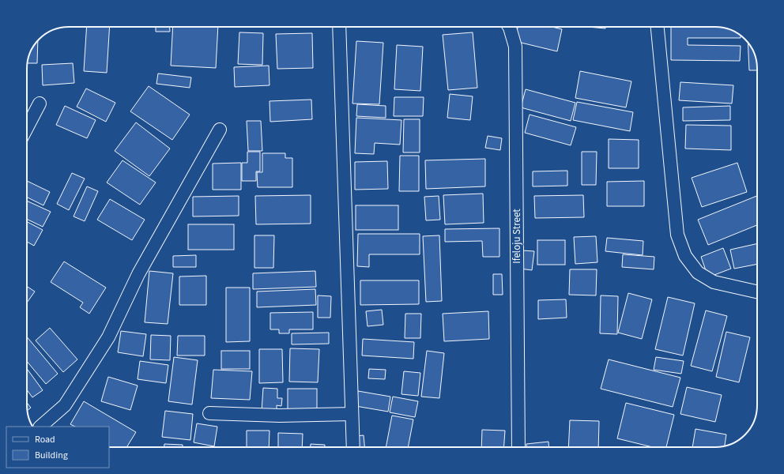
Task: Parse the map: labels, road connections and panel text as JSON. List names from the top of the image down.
{
  "streets": {
    "street": ["Ifeloju Street"]
  },
  "legend": ["Road", "Building"]
}
